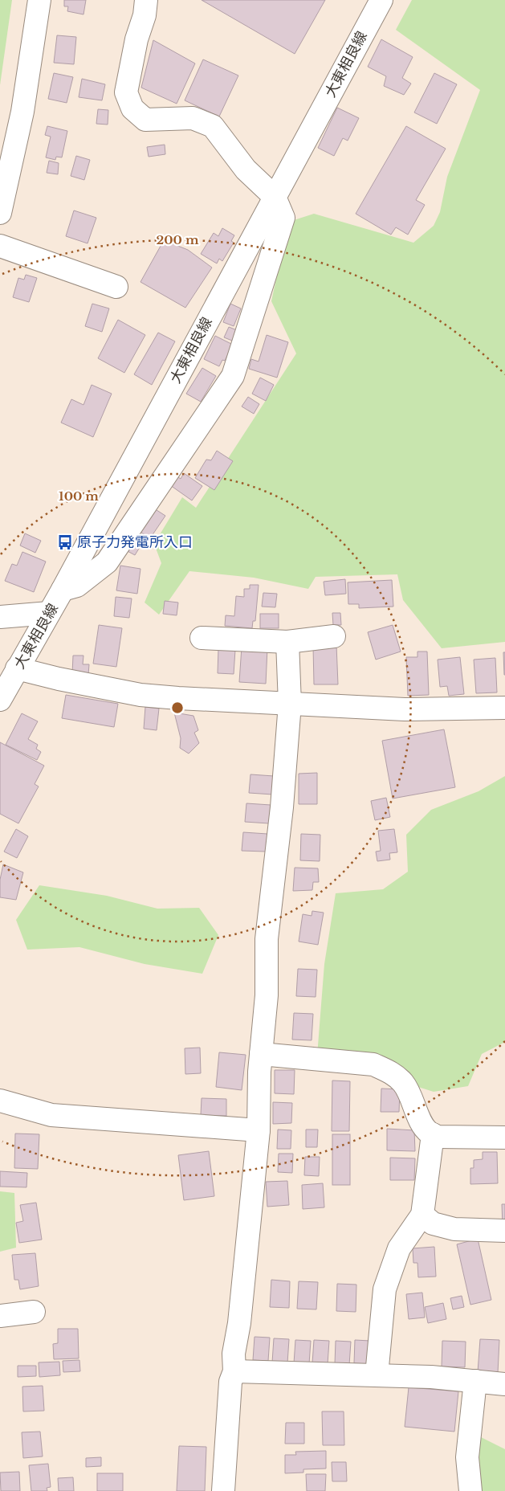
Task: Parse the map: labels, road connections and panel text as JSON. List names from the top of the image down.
{
  "streets": {
    "street": ["大東相良線"]
  },
  "places": {
    "bus stop": ["原子力発電所入口"]
  },
  "rings": ["200 m", "100 m"]
}
